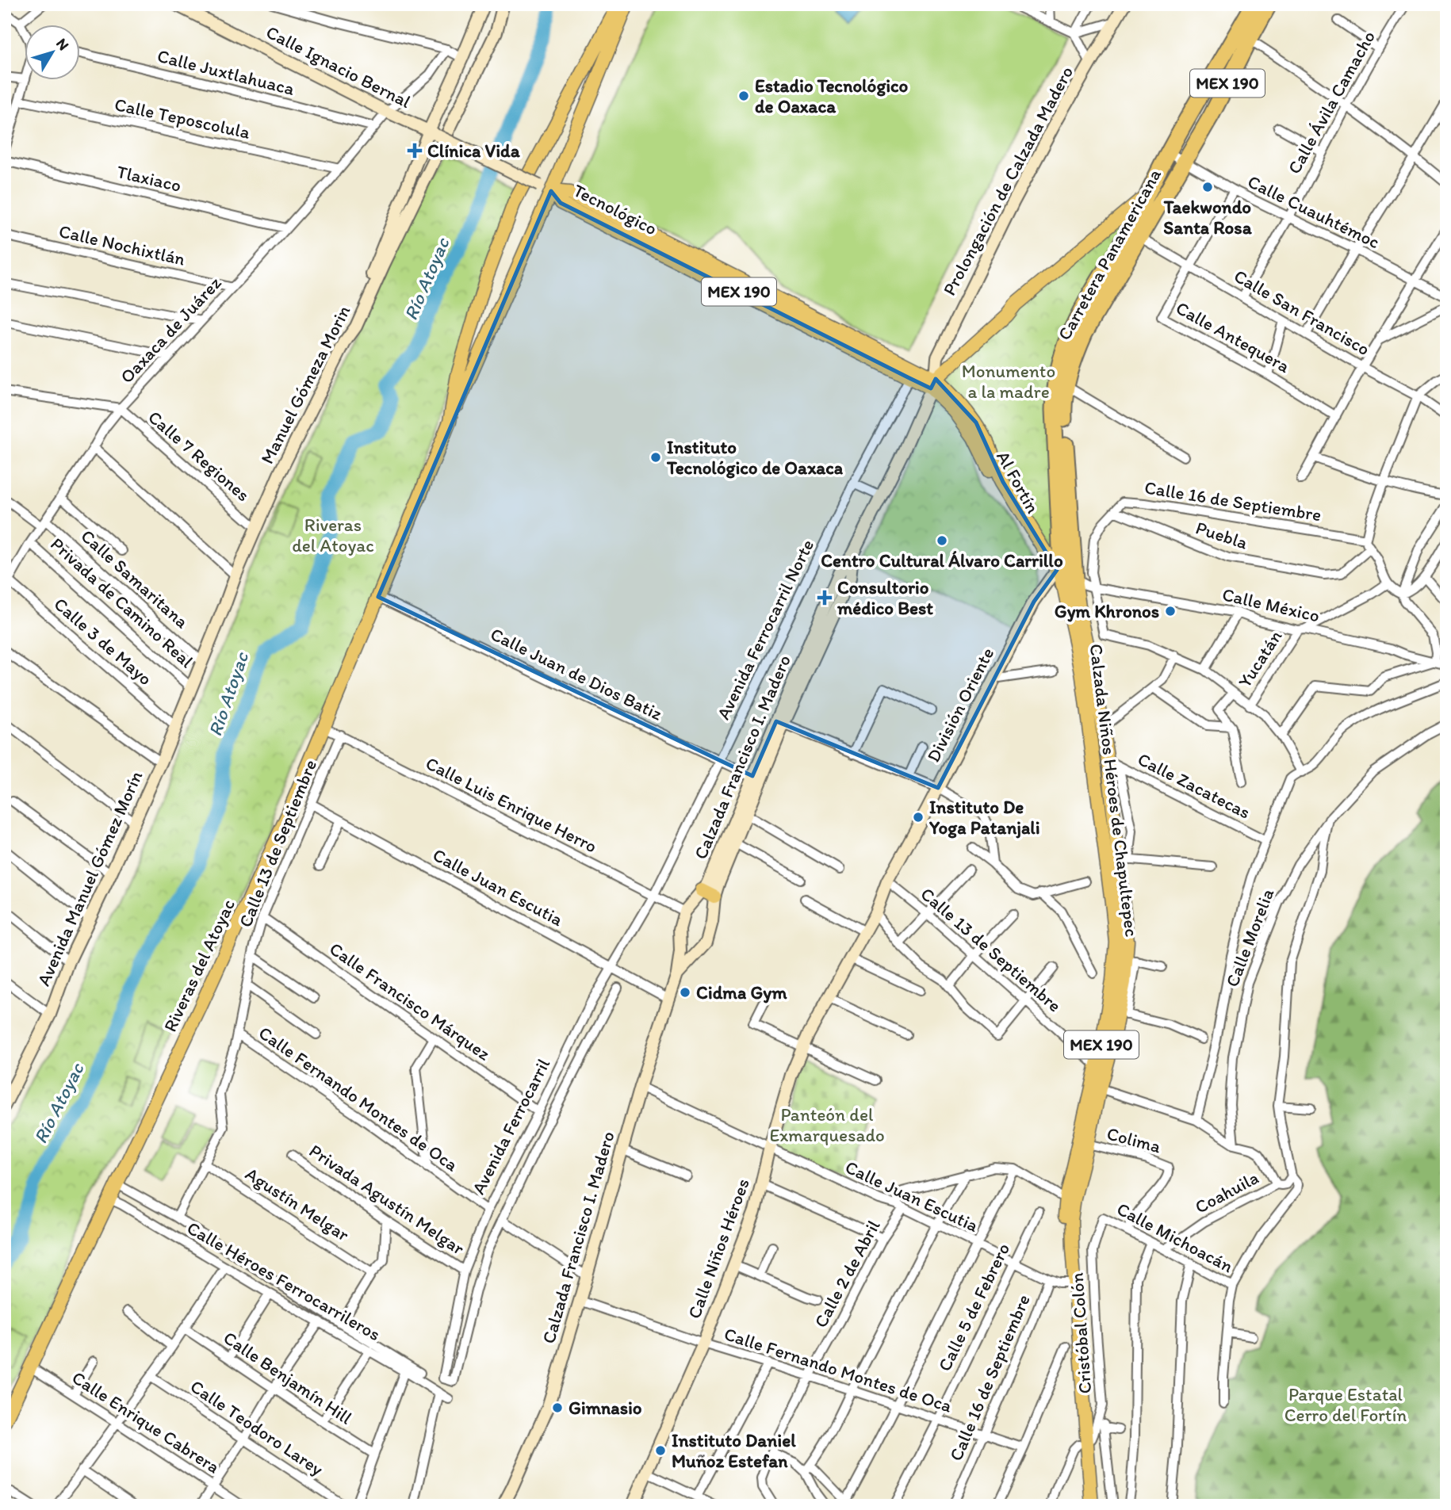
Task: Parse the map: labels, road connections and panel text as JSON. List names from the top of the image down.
{
  "streets": {
    "highway": ["MEX 190", "Carretera Panamericana"],
    "main road": [
      "Calle Ignacio Bernal",
      "Prolongación de Calzada Madero",
      "Tecnológico",
      "Manuel Gómeza Morin",
      "Al Fortín",
      "División Oriente",
      "Calzada Francisco I. Madero",
      "Calzada Niños Héroes de Chapultepec",
      "Avenida Manuel Gómez Morín",
      "Riveras del Atoyac",
      "Calle Niños Héroes"
    ],
    "street": [
      "Calle Juxtlahuaca",
      "Calle Ávila Camacho",
      "Calle Teposcolula",
      "Tlaxiaco",
      "Calle Cuauhtémoc",
      "Calle Nochixtlán",
      "Calle San Francisco",
      "Oaxaca de Juárez",
      "Calle Antequera",
      "Calle 7 Regiones",
      "Calle 16 de Septiembre",
      "Puebla",
      "Calle Samaritana",
      "Privada de Camino Real",
      "Calle México",
      "Avenida Ferrocarril Norte",
      "Calle 3 de Mayo",
      "Yucatán",
      "Calle Juan de Dios Batiz",
      "Calle Zacatecas",
      "Calle Luis Enrique Herro",
      "Calle 13 de Septiembre",
      "Calle Juan Escutia",
      "Calle Morelia",
      "Calle Francisco Márquez",
      "Calle Fernando Montes de Oca",
      "Avenida Ferrocarril",
      "Colima",
      "Coahuila",
      "Privada Agustín Melgar",
      "Agustín Melgar",
      "Calle Michoacán",
      "Calle 2 de Abril",
      "Calle Héroes Ferrocarrileros",
      "Calle 5 de Febrero",
      "Cristóbal Colón",
      "Calle Benjamín Hill",
      "Calle Enrique Cabrera",
      "Calle Teodoro Larey"
    ]
  },
  "crossings": [
    ["Calle Ignacio Bernal", "MEX 190"],
    ["Calle Ignacio Bernal", "Oaxaca de Juárez"],
    ["Calle Juxtlahuaca", "Oaxaca de Juárez"],
    ["MEX 190", "Tecnológico"],
    ["Calle Ávila Camacho", "Calle Cuauhtémoc"],
    ["Calle Ávila Camacho", "Calle San Francisco"],
    ["Calle Teposcolula", "Oaxaca de Juárez"],
    ["Tlaxiaco", "Oaxaca de Juárez"],
    ["Prolongación de Calzada Madero", "Tecnológico"],
    ["Prolongación de Calzada Madero", "Al Fortín"],
    ["Prolongación de Calzada Madero", "Calzada Francisco I. Madero"],
    ["Tecnológico", "Al Fortín"],
    ["Tecnológico", "Avenida Ferrocarril Norte"],
    ["Tecnológico", "Calzada Francisco I. Madero"],
    ["Calle Cuauhtémoc", "Carretera Panamericana"],
    ["Calle Nochixtlán", "Oaxaca de Juárez"],
    ["Carretera Panamericana", "Calle San Francisco"],
    ["Carretera Panamericana", "Al Fortín"],
    ["Carretera Panamericana", "Calle México"],
    ["Carretera Panamericana", "División Oriente"],
    ["Carretera Panamericana", "Calzada Francisco I. Madero"],
    ["Carretera Panamericana", "Calzada Niños Héroes de Chapultepec"],
    ["Calle San Francisco", "Calle Antequera"],
    ["Oaxaca de Juárez", "Calle 7 Regiones"],
    ["Oaxaca de Juárez", "Calle Samaritana"],
    ["Oaxaca de Juárez", "Privada de Camino Real"],
    ["Oaxaca de Juárez", "Calle 3 de Mayo"],
    ["Manuel Gómeza Morin", "Calle 7 Regiones"],
    ["Manuel Gómeza Morin", "Calle Samaritana"],
    ["Manuel Gómeza Morin", "Avenida Manuel Gómez Morín"],
    ["Al Fortín", "Calle México"],
    ["Al Fortín", "División Oriente"],
    ["Al Fortín", "Calzada Francisco I. Madero"],
    ["Al Fortín", "Calzada Niños Héroes de Chapultepec"],
    ["Calle 16 de Septiembre", "Puebla"],
    ["Calle 16 de Septiembre", "Calzada Niños Héroes de Chapultepec"],
    ["Calle 16 de Septiembre", "Calle Juan Escutia"],
    ["Calle 16 de Septiembre", "Calle Fernando Montes de Oca"],
    ["Calle Samaritana", "Avenida Manuel Gómez Morín"],
    ["Privada de Camino Real", "Avenida Manuel Gómez Morín"],
    ["Calle México", "Yucatán"],
    ["Calle México", "División Oriente"],
    ["Calle México", "Calzada Niños Héroes de Chapultepec"],
    ["Avenida Ferrocarril Norte", "Calle Juan de Dios Batiz"],
    ["Avenida Ferrocarril Norte", "Calle Luis Enrique Herro"],
    ["Avenida Ferrocarril Norte", "Avenida Ferrocarril"],
    ["Calle 3 de Mayo", "Avenida Manuel Gómez Morín"],
    ["Calle Juan de Dios Batiz", "Calzada Francisco I. Madero"],
    ["Calle Juan de Dios Batiz", "Riveras del Atoyac"],
    ["División Oriente", "Calzada Niños Héroes de Chapultepec"],
    ["División Oriente", "Calle 13 de Septiembre"],
    ["División Oriente", "Calle Niños Héroes"],
    ["Calzada Francisco I. Madero", "Calle Luis Enrique Herro"],
    ["Calzada Francisco I. Madero", "Calle Juan Escutia"],
    ["Calzada Francisco I. Madero", "Calle Fernando Montes de Oca"],
    ["Calle Zacatecas", "Calzada Niños Héroes de Chapultepec"],
    ["Calzada Niños Héroes de Chapultepec", "Calle 13 de Septiembre"],
    ["Calzada Niños Héroes de Chapultepec", "Colima"],
    ["Calzada Niños Héroes de Chapultepec", "Cristóbal Colón"],
    ["Calle Luis Enrique Herro", "Calle 13 de Septiembre"],
    ["Calle Luis Enrique Herro", "Riveras del Atoyac"],
    ["Calle Luis Enrique Herro", "Avenida Ferrocarril"],
    ["Calle 13 de Septiembre", "Calle Juan Escutia"],
    ["Calle 13 de Septiembre", "Calle Francisco Márquez"],
    ["Calle 13 de Septiembre", "Calle Fernando Montes de Oca"],
    ["Calle 13 de Septiembre", "Agustín Melgar"],
    ["Calle 13 de Septiembre", "Calle Niños Héroes"],
    ["Calle Juan Escutia", "Avenida Ferrocarril"],
    ["Calle Juan Escutia", "Calle Niños Héroes"],
    ["Calle Juan Escutia", "Calle 2 de Abril"],
    ["Calle Juan Escutia", "Calle 5 de Febrero"],
    ["Riveras del Atoyac", "Calle Héroes Ferrocarrileros"],
    ["Riveras del Atoyac", "Calle Enrique Cabrera"],
    ["Calle Francisco Márquez", "Avenida Ferrocarril"],
    ["Calle Fernando Montes de Oca", "Avenida Ferrocarril"],
    ["Calle Fernando Montes de Oca", "Calle Niños Héroes"],
    ["Calle Fernando Montes de Oca", "Calle 2 de Abril"],
    ["Calle Fernando Montes de Oca", "Calle 5 de Febrero"],
    ["Avenida Ferrocarril", "Privada Agustín Melgar"],
    ["Colima", "Calle Michoacán"],
    ["Coahuila", "Calle Michoacán"],
    ["Calle Michoacán", "Cristóbal Colón"]
  ],
  "water": ["Río Atoyac"],
  "parks": [
    "Monumento a la madre",
    "Riveras del Atoyac",
    "Panteón del Exmarquesado",
    "Parque Estatal Cerro del Fortín"
  ],
  "places": {
    "other": [
      "Estadio Tecnológico de Oaxaca",
      "Taekwondo Santa Rosa",
      "Instituto Tecnológico de Oaxaca",
      "Centro Cultural Álvaro Carrillo",
      "Gym Khronos",
      "Instituto De Yoga Patanjali",
      "Cidma Gym",
      "Gimnasio",
      "Instituto Daniel Muñoz Estefan"
    ],
    "health": ["Clínica Vida", "Consultorio médico Best"]
  },
  "north": "top right"
}
